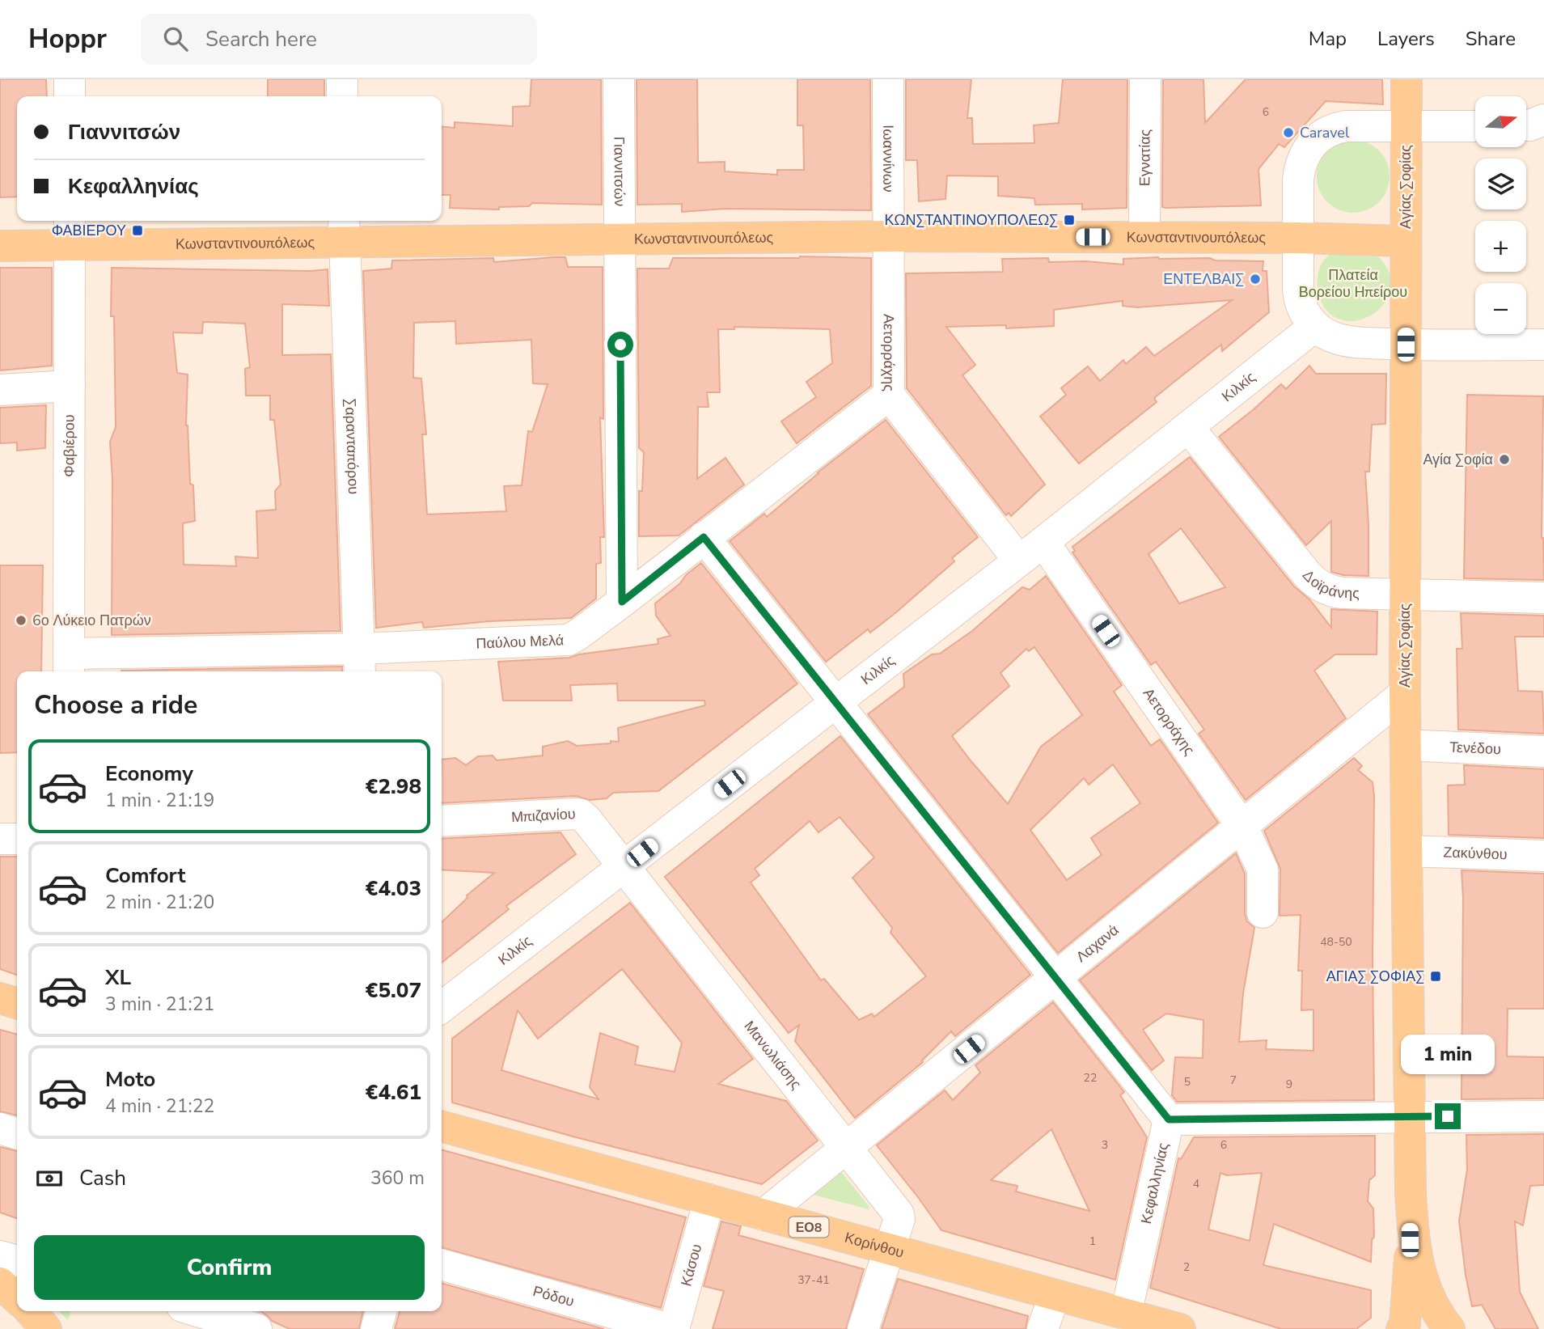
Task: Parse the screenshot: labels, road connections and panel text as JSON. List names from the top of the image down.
{
  "streets": {
    "main road": [
      "Αγίας Σοφίας",
      "Κωνσταντινουπόλεως",
      "ΕΟ8",
      "Κορίνθου"
    ],
    "street": [
      "Ιωαννίνων",
      "Εγνατίας",
      "Γιαννιτσών",
      "Αετορράχης",
      "Κιλκίς",
      "Φαβιέρου",
      "Σαρανταπόρου",
      "Δοϊράνης",
      "Παύλου Μελά",
      "Τενέδου",
      "Μπιζανίου",
      "Ζακύνθου",
      "Λαχανά",
      "Μανωλιάσης",
      "Κεφαλληνίας",
      "Κάσου",
      "Ρόδου"
    ]
  },
  "crossings": [
    ["Ιωαννίνων", "Κωνσταντινουπόλεως"],
    ["Ιωαννίνων", "Αετορράχης"],
    ["Εγνατίας", "Κωνσταντινουπόλεως"],
    ["Γιαννιτσών", "Κωνσταντινουπόλεως"],
    ["Γιαννιτσών", "Παύλου Μελά"],
    ["Αγίας Σοφίας", "Κωνσταντινουπόλεως"],
    ["Αγίας Σοφίας", "Δοϊράνης"],
    ["Αγίας Σοφίας", "Τενέδου"],
    ["Αγίας Σοφίας", "Ζακύνθου"],
    ["Αγίας Σοφίας", "Λαχανά"],
    ["Κωνσταντινουπόλεως", "Αετορράχης"],
    ["Κωνσταντινουπόλεως", "Φαβιέρου"],
    ["Κωνσταντινουπόλεως", "Σαρανταπόρου"],
    ["Αετορράχης", "Κιλκίς"],
    ["Αετορράχης", "Παύλου Μελά"],
    ["Αετορράχης", "Λαχανά"],
    ["Κιλκίς", "Δοϊράνης"],
    ["Κιλκίς", "Μπιζανίου"],
    ["Κιλκίς", "Μανωλιάσης"],
    ["Φαβιέρου", "Παύλου Μελά"],
    ["Σαρανταπόρου", "Παύλου Μελά"],
    ["Μπιζανίου", "Μανωλιάσης"],
    ["Λαχανά", "Μανωλιάσης"],
    ["Λαχανά", "Κορίνθου"],
    ["Μανωλιάσης", "Κορίνθου"],
    ["Κεφαλληνίας", "Κορίνθου"],
    ["Κορίνθου", "Κάσου"],
    ["Κάσου", "Ρόδου"]
  ],
  "parks": ["Πλατεία Βορείου Ηπείρου"],
  "places": {
    "other": [
      "Caravel",
      "ΕΝΤΕΛΒΑΙΣ",
      "Αγία Σοφία",
      "6ο Λύκειο Πατρών"
    ],
    "transit": ["ΚΩΝΣΤΑΝΤΙΝΟΥΠΟΛΕΩΣ", "ΦΑΒΙΕΡΟΥ", "ΑΓΙΑΣ ΣΟΦΙΑΣ"]
  },
  "house_numbers": [
    "6",
    "48-50",
    "22",
    "7",
    "5",
    "9",
    "3",
    "6",
    "4",
    "1",
    "2",
    "37-41"
  ],
  "north": "right",
  "page": {
    "header": "Hoppr",
    "search": "Search here",
    "nav": ["Map", "Layers", "Share"],
    "map_buttons": ["+", "−"],
    "banner": ["Γιαννιτσών", "Κεφαλληνίας"],
    "heading": "Choose a ride",
    "list": [
      {
        "name": "Economy",
        "note": "1 min · 21:19",
        "value": "€2.98"
      },
      {
        "name": "Comfort",
        "note": "2 min · 21:20",
        "value": "€4.03"
      },
      {
        "name": "XL",
        "note": "3 min · 21:21",
        "value": "€5.07"
      },
      {
        "name": "Moto",
        "note": "4 min · 21:22",
        "value": "€4.61"
      }
    ],
    "bubble": "1 min",
    "pay": ["Cash", "360 m"],
    "buttons": "Confirm"
  }
}
